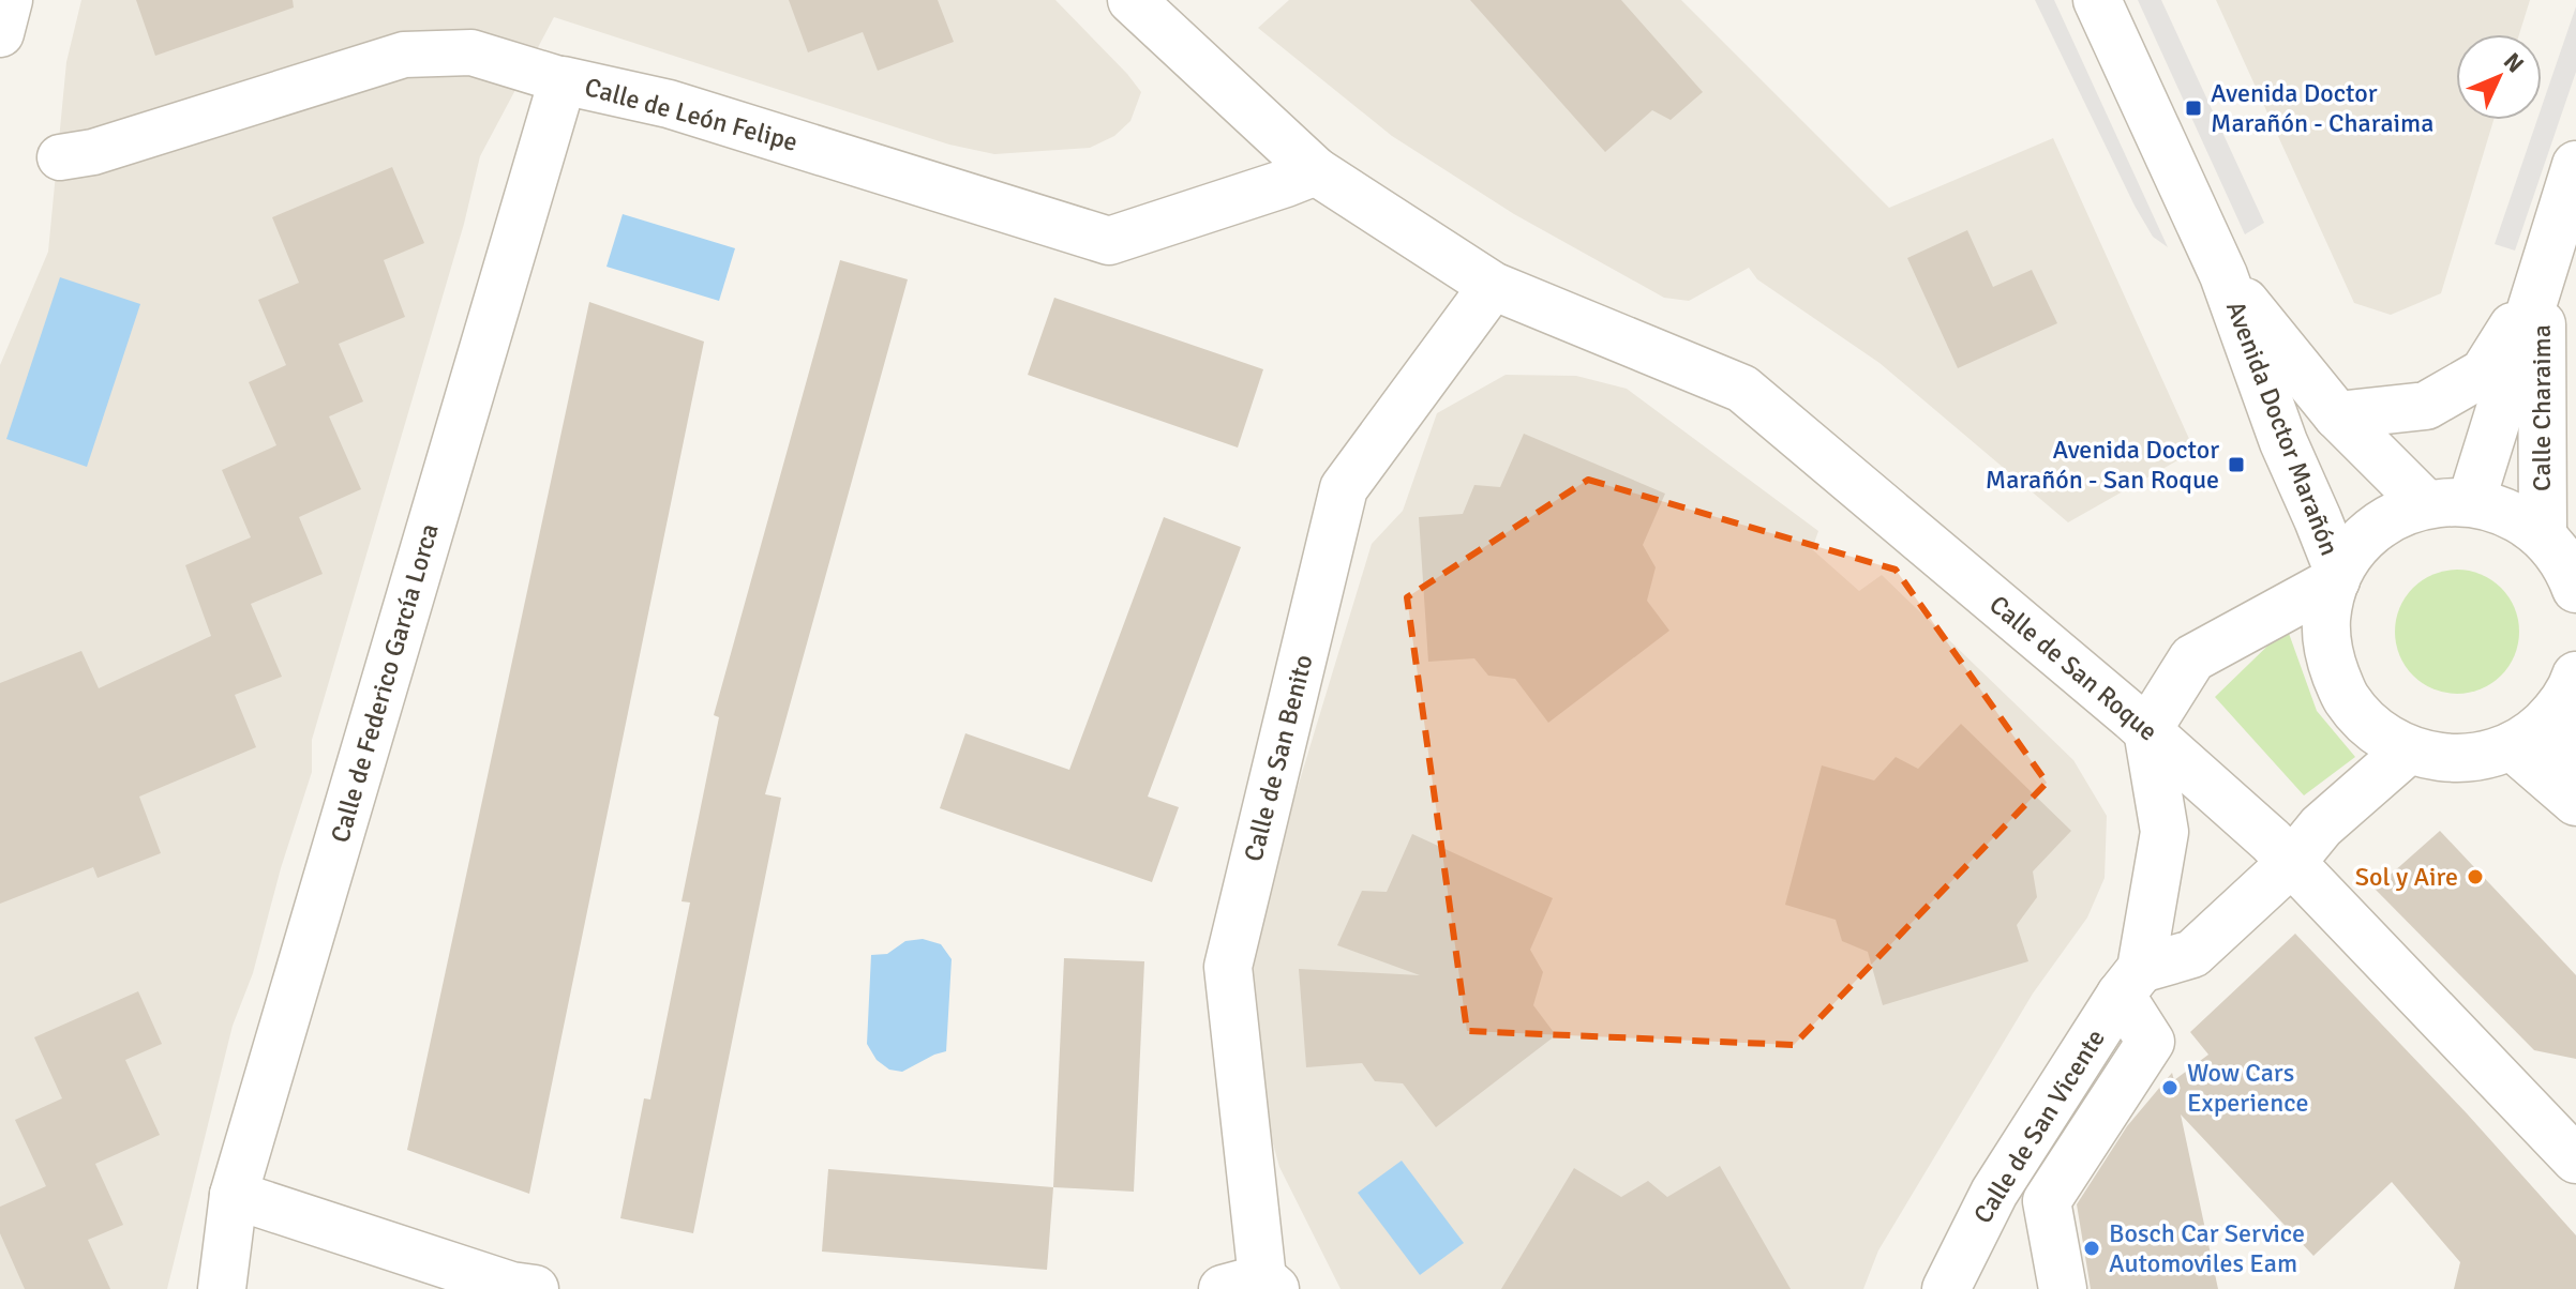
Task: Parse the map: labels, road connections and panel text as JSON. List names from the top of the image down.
{
  "streets": {
    "street": [
      "Calle de León Felipe",
      "Calle Charaima",
      "Avenida Doctor Marañón",
      "Calle de San Roque",
      "Calle de Federico García Lorca",
      "Calle de San Benito",
      "Calle de San Vicente"
    ]
  },
  "crossings": [
    ["Calle de León Felipe", "Calle de San Roque"],
    ["Calle de León Felipe", "Calle de Federico García Lorca"],
    ["Calle Charaima", "Avenida Doctor Marañón"],
    ["Calle de San Roque", "Calle de San Benito"],
    ["Calle de San Roque", "Calle de San Vicente"]
  ],
  "places": {
    "transit": ["Avenida Doctor Marañón - Charaima", "Avenida Doctor Marañón - San Roque"],
    "other": ["Sol y Aire", "Wow Cars Experience", "Bosch Car Service Automoviles Eam"]
  },
  "north": "top right"
}
